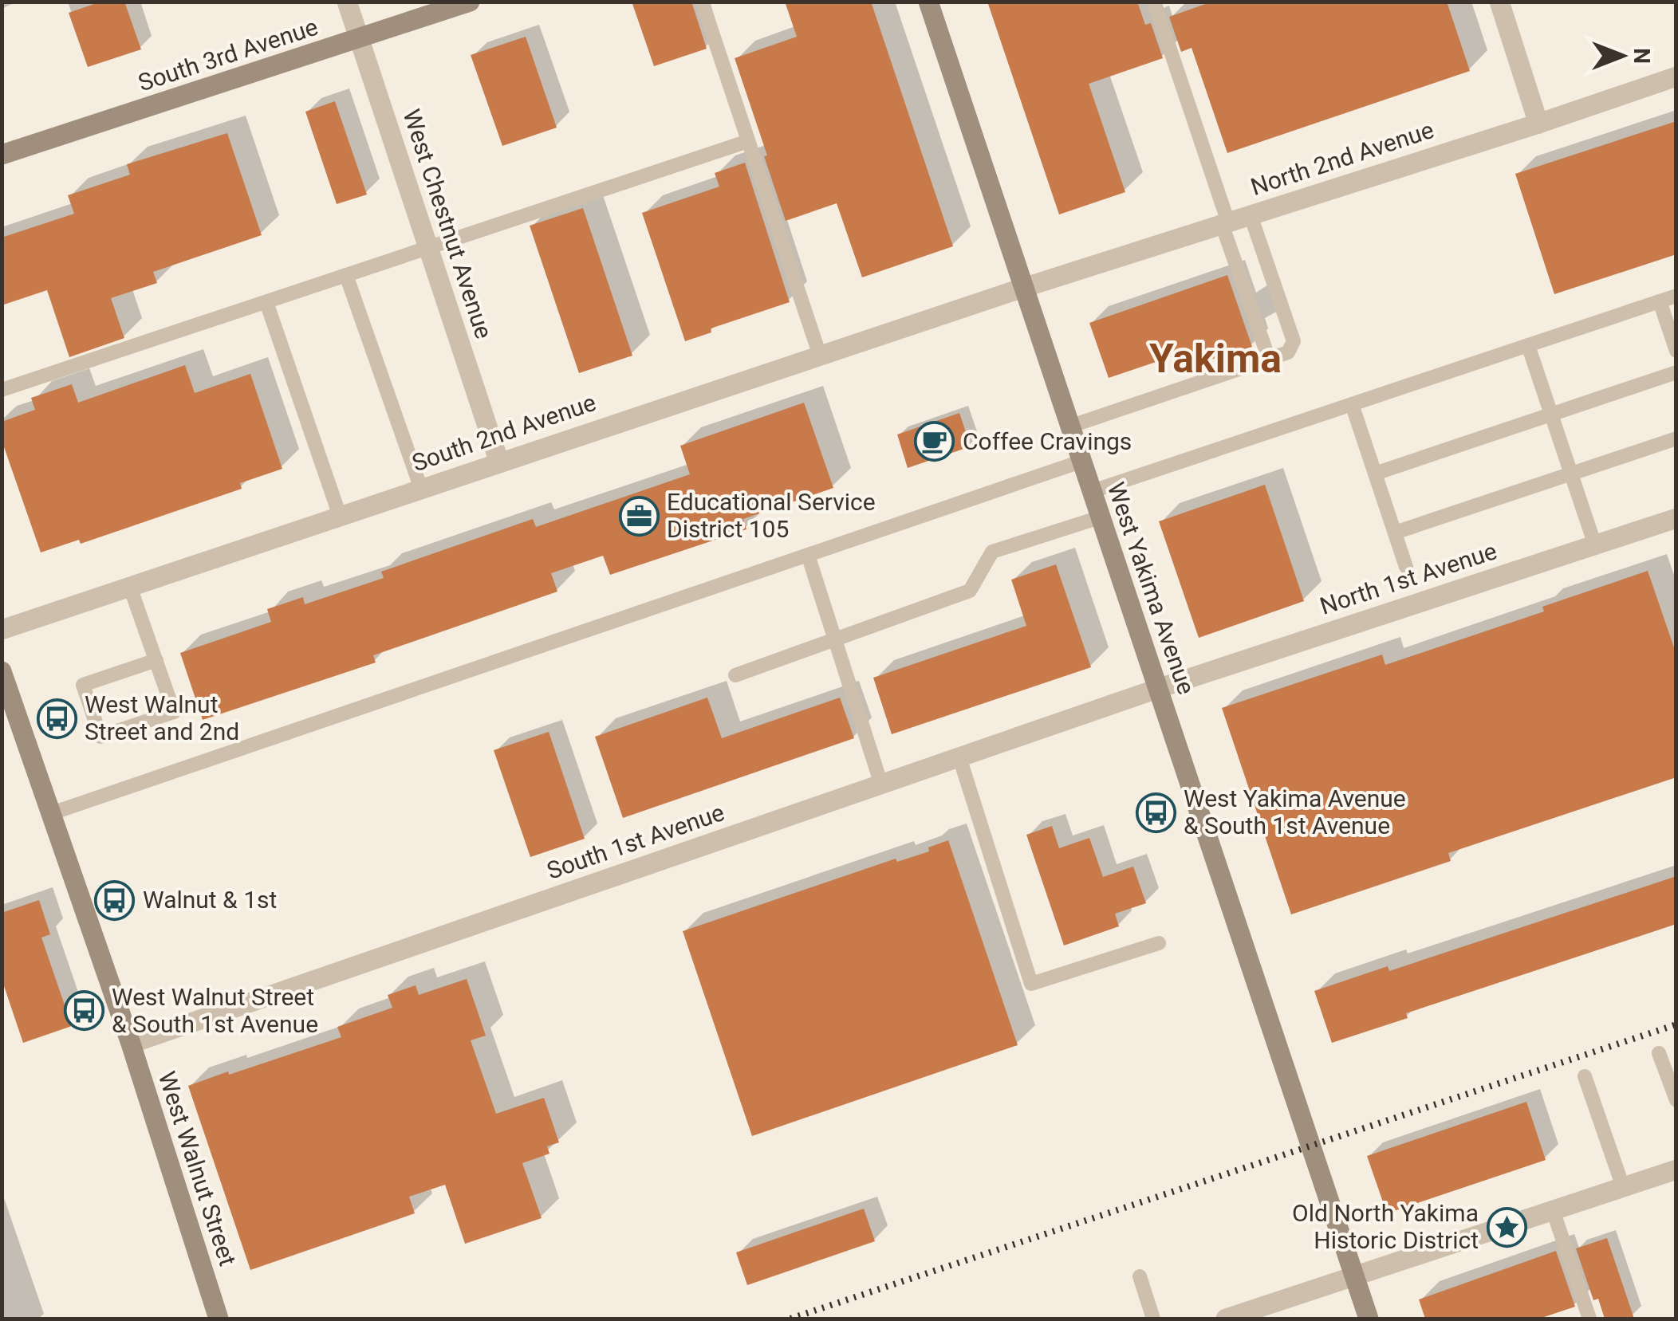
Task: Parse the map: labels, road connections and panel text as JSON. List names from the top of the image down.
{
  "streets": {
    "main road": ["South 3rd Avenue", "West Yakima Avenue", "West Walnut Street"],
    "street": [
      "North 2nd Avenue",
      "West Chestnut Avenue",
      "South 2nd Avenue",
      "North 1st Avenue",
      "South 1st Avenue"
    ]
  },
  "crossings": [
    ["South 3rd Avenue", "West Chestnut Avenue"],
    ["North 2nd Avenue", "South 2nd Avenue"],
    ["North 2nd Avenue", "West Yakima Avenue"],
    ["West Chestnut Avenue", "South 2nd Avenue"],
    ["South 2nd Avenue", "West Yakima Avenue"],
    ["North 1st Avenue", "West Yakima Avenue"],
    ["North 1st Avenue", "South 1st Avenue"],
    ["West Yakima Avenue", "South 1st Avenue"],
    ["South 1st Avenue", "West Walnut Street"]
  ],
  "districts": ["Yakima"],
  "places": {
    "cafe": ["Coffee Cravings"],
    "office": ["Educational Service District 105"],
    "bus stop": [
      "West Walnut Street and 2nd",
      "West Yakima Avenue & South 1st Avenue",
      "Walnut & 1st",
      "West Walnut Street & South 1st Avenue"
    ],
    "place": ["Old North Yakima Historic District"]
  },
  "north": "right"
}
